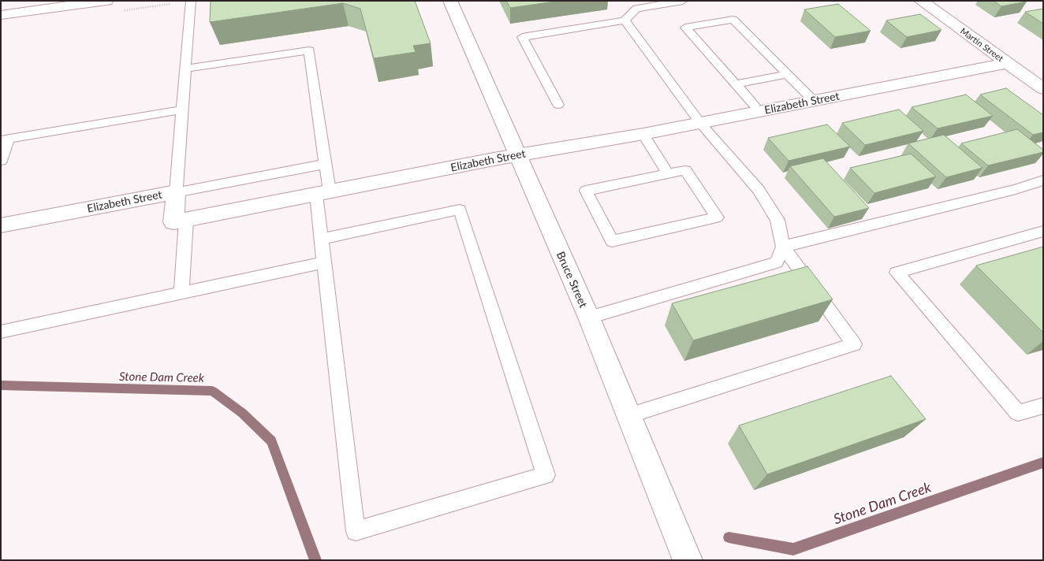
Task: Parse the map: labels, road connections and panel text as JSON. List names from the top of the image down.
{
  "streets": {
    "street": ["Martin Street", "Elizabeth Street", "Bruce Street"]
  },
  "crossings": [
    ["Martin Street", "Elizabeth Street"],
    ["Elizabeth Street", "Bruce Street"]
  ],
  "water": ["Stone Dam Creek"]
}
